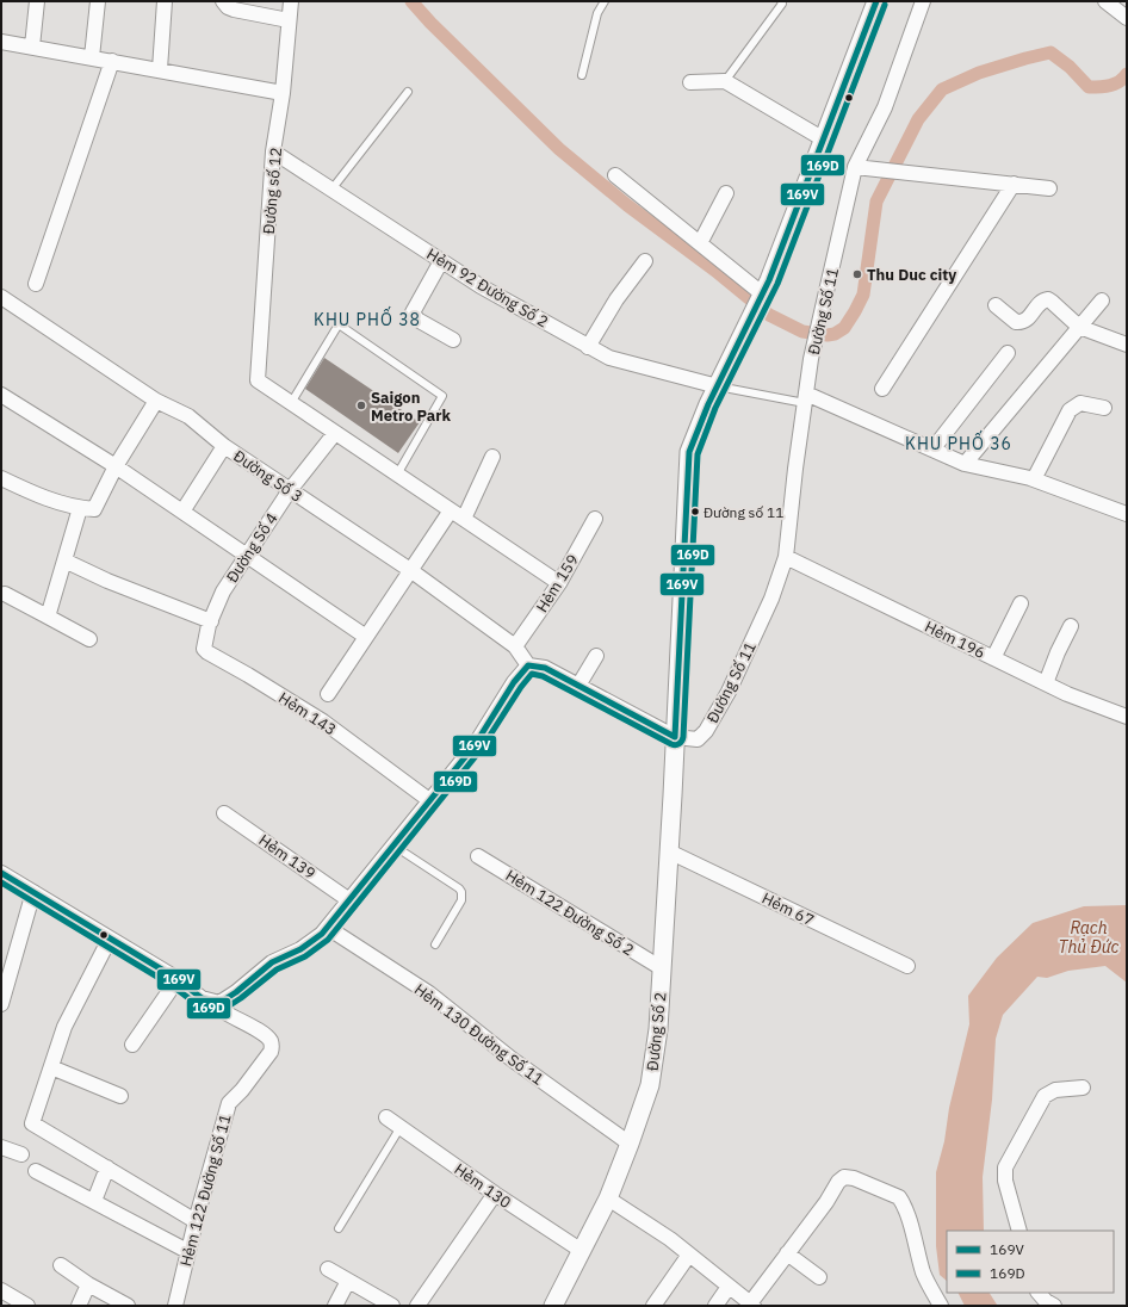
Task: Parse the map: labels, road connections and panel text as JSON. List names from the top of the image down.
{
  "streets": {
    "street": [
      "Đường số 12",
      "Hẻm 92 Đường Số 2",
      "Đường Số 11",
      "Đường Số 3",
      "Đường Số 4",
      "Hẻm 159",
      "Hẻm 196",
      "Hẻm 143",
      "Hẻm 139",
      "Hẻm 67",
      "Hẻm 122 Đường Số 2",
      "Đường Số 2",
      "Hẻm 130 Đường Số 11",
      "Hẻm 130",
      "Hẻm 122 Đường Số 11"
    ]
  },
  "crossings": [
    ["Đường số 12", "Hẻm 92 Đường Số 2"],
    ["Đường Số 11", "Đường Số 3"],
    ["Đường Số 11", "Hẻm 196"],
    ["Đường Số 11", "Đường Số 2"],
    ["Đường Số 3", "Đường Số 4"],
    ["Đường Số 3", "Hẻm 159"],
    ["Đường Số 4", "Hẻm 143"],
    ["Hẻm 67", "Đường Số 2"],
    ["Hẻm 122 Đường Số 2", "Đường Số 2"],
    ["Đường Số 2", "Hẻm 130 Đường Số 11"],
    ["Đường Số 2", "Hẻm 130"]
  ],
  "districts": ["KHU PHỐ 38", "KHU PHỐ 36"],
  "water": ["Rạch Thủ Đức"],
  "places": ["Thu Duc city", "Saigon Metro Park", "Đường số 11"],
  "lines": ["transit line 169V", "transit line 169D"],
  "legend": ["169V", "169D"]
}
